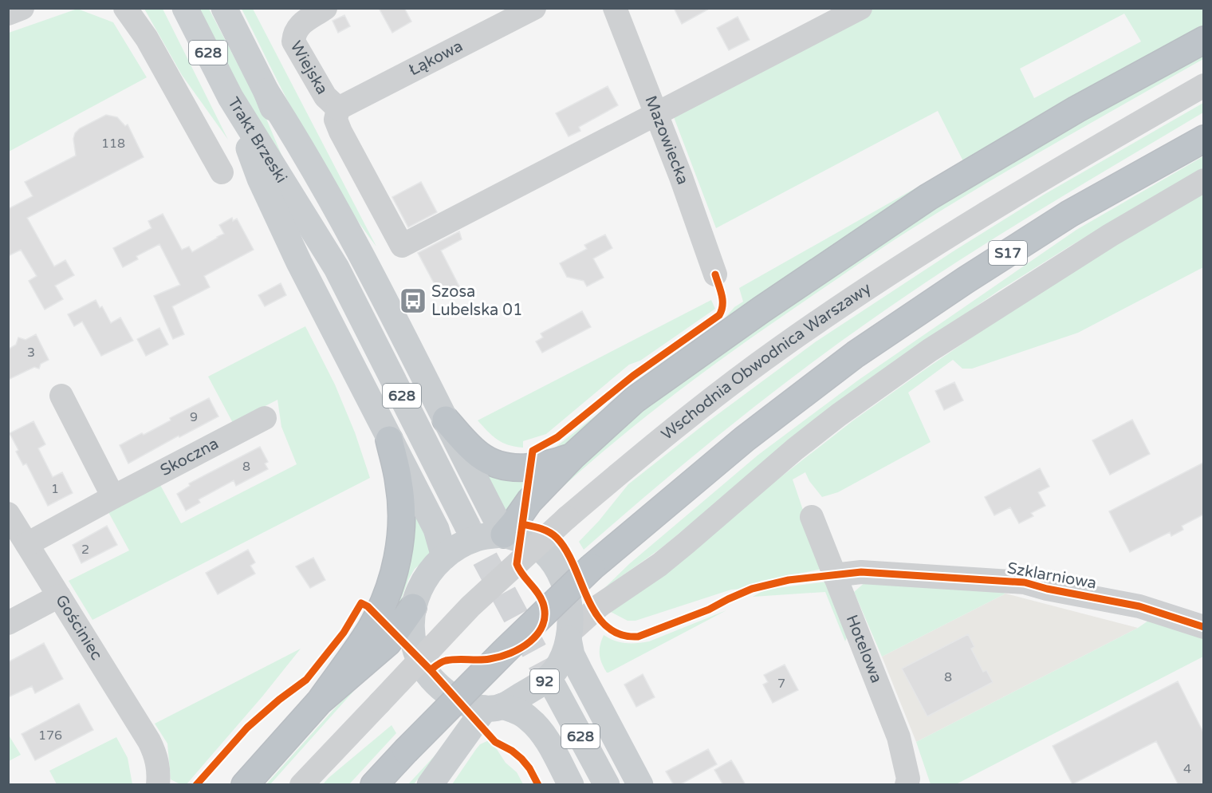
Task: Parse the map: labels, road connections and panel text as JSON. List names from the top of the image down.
{
  "streets": {
    "highway": ["S17"],
    "main road": ["628", "Trakt Brzeski", "92"],
    "street": [
      "Łąkowa",
      "Wiejska",
      "Mazowiecka",
      "Wschodnia Obwodnica Warszawy",
      "Skoczna",
      "Szklarniowa",
      "Gościniec",
      "Hotelowa"
    ]
  },
  "crossings": [
    ["Łąkowa", "Wiejska"],
    ["Skoczna", "Gościniec"],
    ["Szklarniowa", "Hotelowa"]
  ],
  "places": {
    "bus stop": ["Szosa Lubelska 01"]
  },
  "house_numbers": [
    "118",
    "3",
    "9",
    "8",
    "1",
    "2",
    "8",
    "7",
    "176",
    "4"
  ]
}
